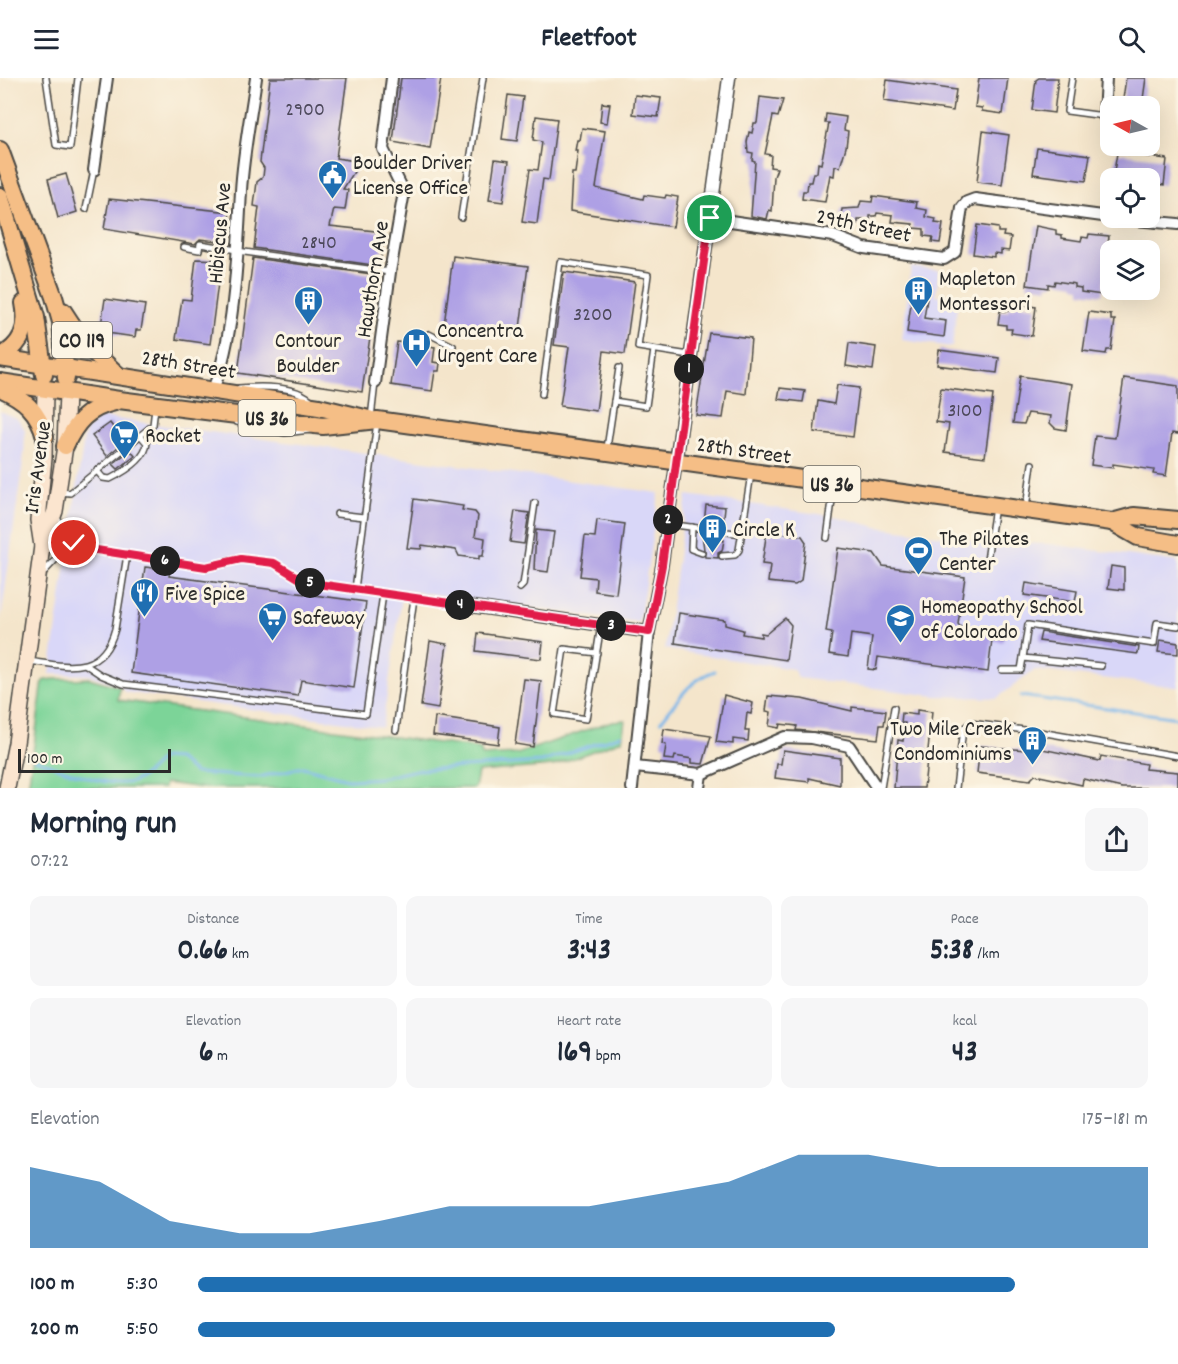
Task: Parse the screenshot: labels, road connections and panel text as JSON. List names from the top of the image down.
{
  "streets": {
    "highway": ["CO 119", "28th Street", "US 36"],
    "main road": ["Iris Avenue"],
    "street": ["29th Street", "Hibiscus Ave", "Hawthorn Ave"]
  },
  "crossings": [
    ["Hibiscus Ave", "28th Street"],
    ["CO 119", "28th Street"],
    ["CO 119", "Iris Avenue"],
    ["28th Street", "Iris Avenue"]
  ],
  "places": {
    "public building": ["Boulder Driver License Office"],
    "building": [
      "Mapleton Montessori",
      "Contour Boulder",
      "Circle K",
      "Two Mile Creek Condominiums"
    ],
    "hospital": ["Concentra Urgent Care"],
    "supermarket": ["Rocket", "Safeway"],
    "sports": ["The Pilates Center"],
    "restaurant": ["Five Spice"],
    "school or university": ["Homeopathy School of Colorado"]
  },
  "house_numbers": [
    "2900",
    "2840",
    "3200",
    "3100"
  ],
  "scale_bar": "100 m",
  "north": "left",
  "page": {
    "header": "Fleetfoot",
    "pins": [
      "1",
      "2",
      "6",
      "5",
      "4",
      "3"
    ],
    "scale": "100 m",
    "heading": ["Morning run", "07:22"],
    "stats": [
      ["Distance", "0.66 km"],
      ["Time", "3:43"],
      ["Pace", "5:38 /km"],
      ["Elevation", "6 m"],
      ["Heart rate", "169 bpm"],
      ["kcal", "43"]
    ],
    "chart": ["Elevation", "175–181 m"],
    "list": [
      {
        "name": "100 m",
        "note": "5:30"
      },
      {
        "name": "200 m",
        "note": "5:50"
      }
    ]
  }
}
